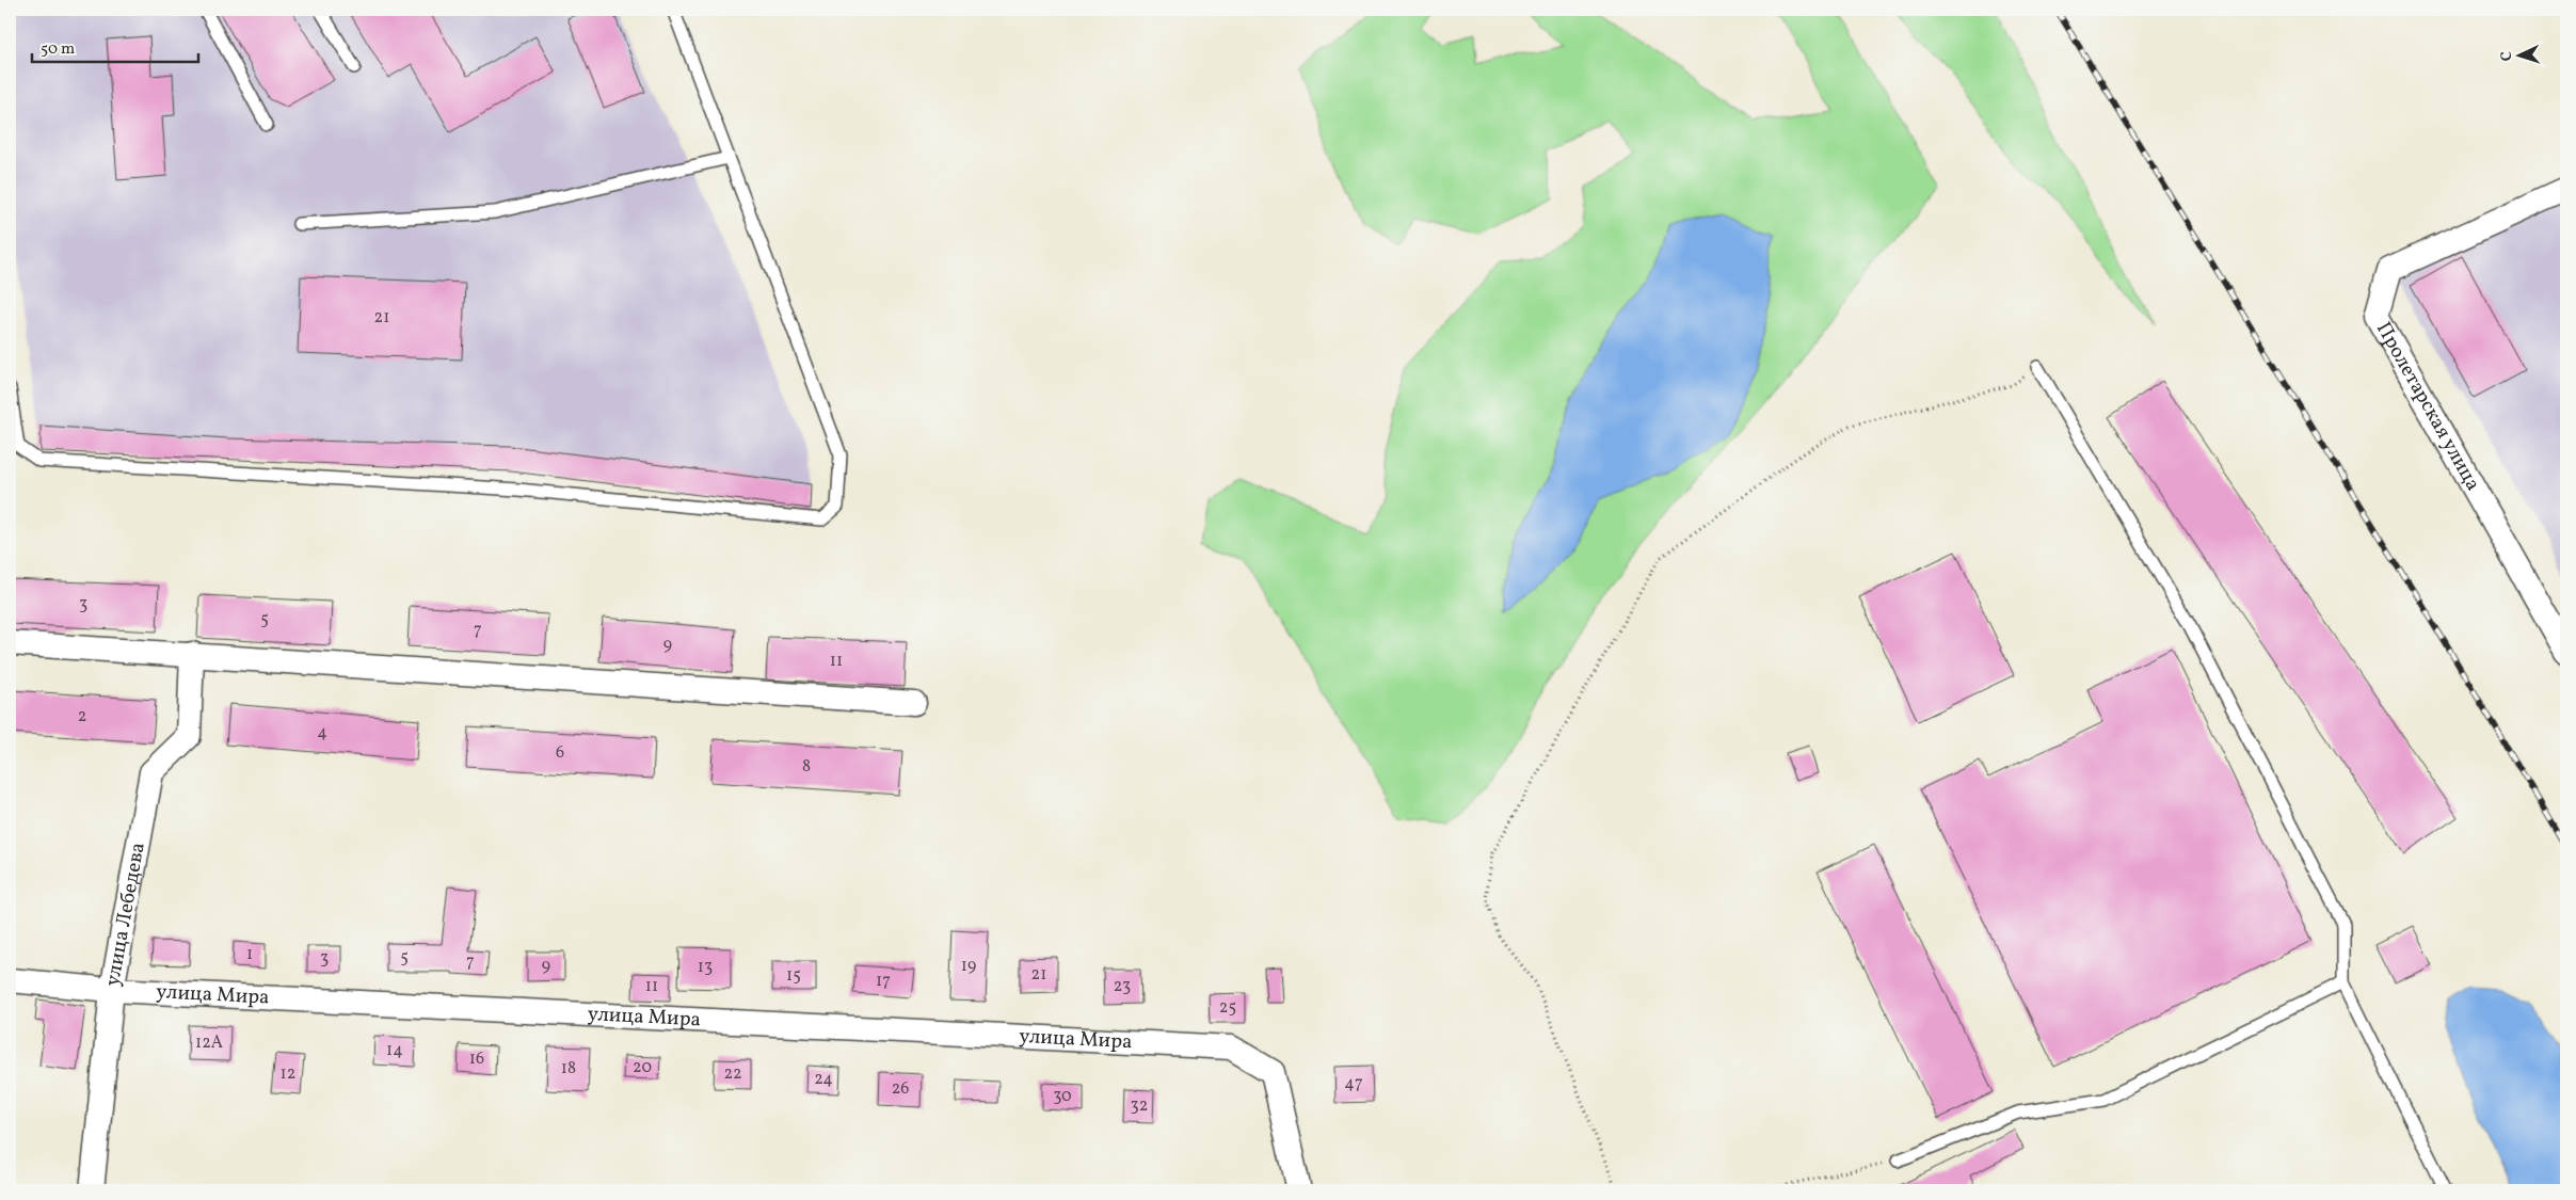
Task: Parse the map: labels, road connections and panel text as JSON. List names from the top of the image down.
{
  "streets": {
    "street": ["Пролетарская улица", "улица Лебедева", "улица Мира"]
  },
  "crossings": [
    ["улица Лебедева", "улица Мира"]
  ],
  "house_numbers": [
    "21",
    "3",
    "5",
    "7",
    "9",
    "11",
    "2",
    "4",
    "6",
    "8",
    "1",
    "5",
    "3",
    "7",
    "9",
    "19",
    "13",
    "21",
    "15",
    "17",
    "11",
    "23",
    "25",
    "12А",
    "14",
    "16",
    "20",
    "18",
    "12",
    "22",
    "24",
    "47",
    "26",
    "30",
    "32"
  ],
  "scale_bar": "50 m",
  "north": "left"
}
